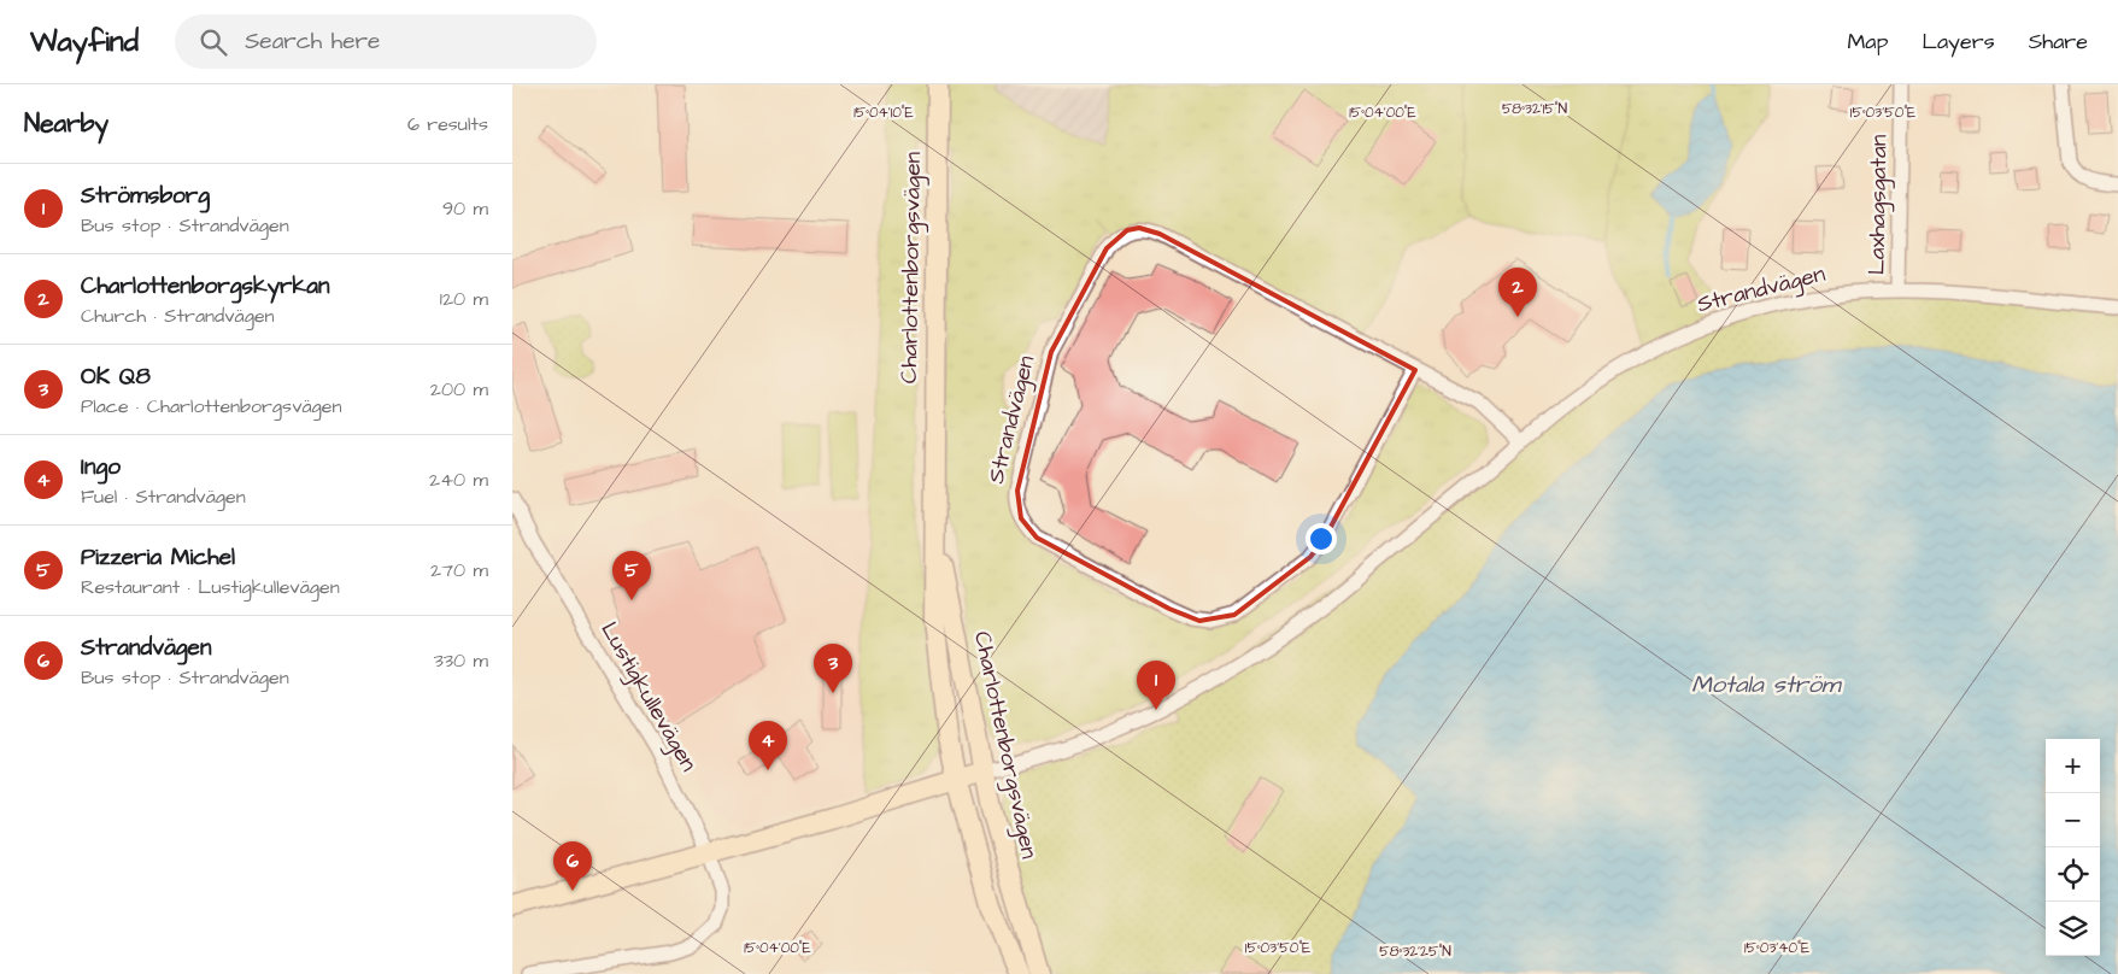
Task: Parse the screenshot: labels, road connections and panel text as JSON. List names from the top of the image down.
{
  "streets": {
    "main road": ["Charlottenborgsvägen", "Strandvägen"],
    "street": ["Laxhagsgatan", "Lustigkullevägen"]
  },
  "crossings": [
    ["Laxhagsgatan", "Strandvägen"],
    ["Charlottenborgsvägen", "Strandvägen"],
    ["Strandvägen", "Lustigkullevägen"]
  ],
  "water": ["Motala ström"],
  "page": {
    "header": "Wayfind",
    "search": "Search here",
    "nav": ["Map", "Layers", "Share"],
    "heading": ["Nearby", "6 results"],
    "list": [
      {
        "mark": "1",
        "name": "Strömsborg",
        "note": "Bus stop · Strandvägen",
        "value": "90 m"
      },
      {
        "mark": "2",
        "name": "Charlottenborgskyrkan",
        "note": "Church · Strandvägen",
        "value": "120 m"
      },
      {
        "mark": "3",
        "name": "OK Q8",
        "note": "Place · Charlottenborgsvägen",
        "value": "200 m"
      },
      {
        "mark": "4",
        "name": "Ingo",
        "note": "Fuel · Strandvägen",
        "value": "240 m"
      },
      {
        "mark": "5",
        "name": "Pizzeria Michel",
        "note": "Restaurant · Lustigkullevägen",
        "value": "270 m"
      },
      {
        "mark": "6",
        "name": "Strandvägen",
        "note": "Bus stop · Strandvägen",
        "value": "330 m"
      }
    ],
    "pins": [
      "2",
      "5",
      "3",
      "1",
      "4",
      "6"
    ],
    "map_buttons": ["+", "−"]
  },
  "coordinates": [
    "58°32'15\"N",
    "15°04'10\"E",
    "15°04'00\"E",
    "15°03'50\"E",
    "15°03'40\"E",
    "58°32'25\"N"
  ]
}
